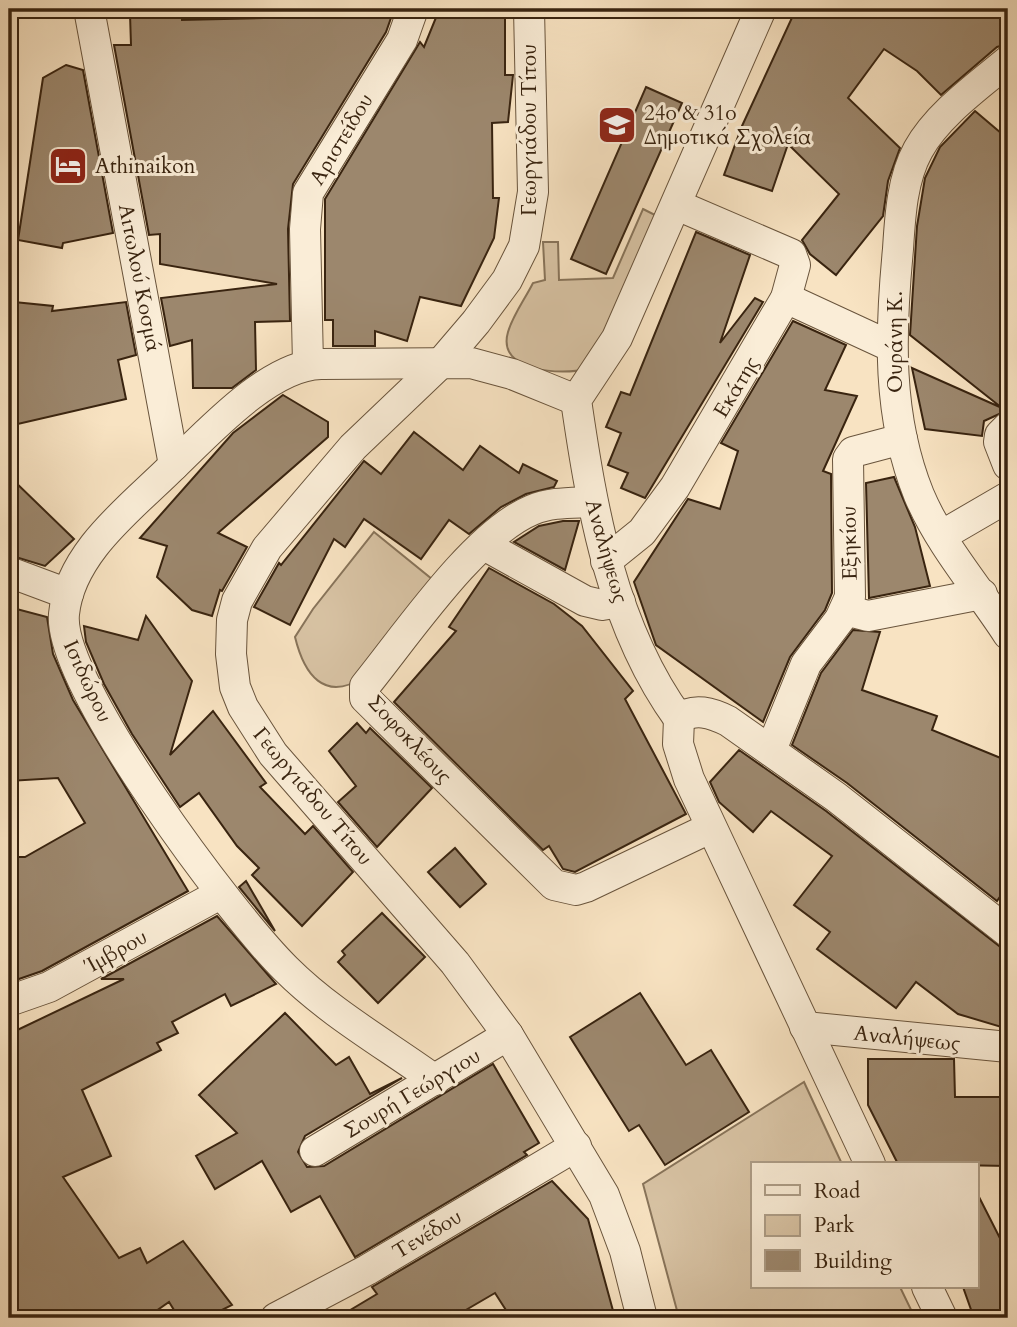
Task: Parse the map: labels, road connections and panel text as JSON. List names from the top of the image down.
{
  "streets": {
    "street": [
      "Γεωργιάδου Τίτου",
      "Αριστείδου",
      "Αιτωλού Κοσμά",
      "Ουράνη Κ.",
      "Εκάτης",
      "Εξηκίου",
      "Αναλήψεως",
      "Ισιδώρου",
      "Σοφοκλέους",
      "Ίμβρου",
      "Σουρή Γεώργιου",
      "Τενέδου"
    ]
  },
  "crossings": [
    ["Γεωργιάδου Τίτου", "Ισιδώρου"],
    ["Γεωργιάδου Τίτου", "Σουρή Γεώργιου"],
    ["Γεωργιάδου Τίτου", "Τενέδου"],
    ["Αριστείδου", "Ισιδώρου"],
    ["Αιτωλού Κοσμά", "Ισιδώρου"],
    ["Ουράνη Κ.", "Εξηκίου"],
    ["Εκάτης", "Αναλήψεως"],
    ["Αναλήψεως", "Ισιδώρου"],
    ["Αναλήψεως", "Σοφοκλέους"],
    ["Ισιδώρου", "Ίμβρου"],
    ["Ισιδώρου", "Σουρή Γεώργιου"]
  ],
  "places": {
    "school or university": ["24ο & 31ο Δημοτικά Σχολεία"],
    "hotel": ["Athinaikon"]
  },
  "legend": ["Road", "Park", "Building"]
}
